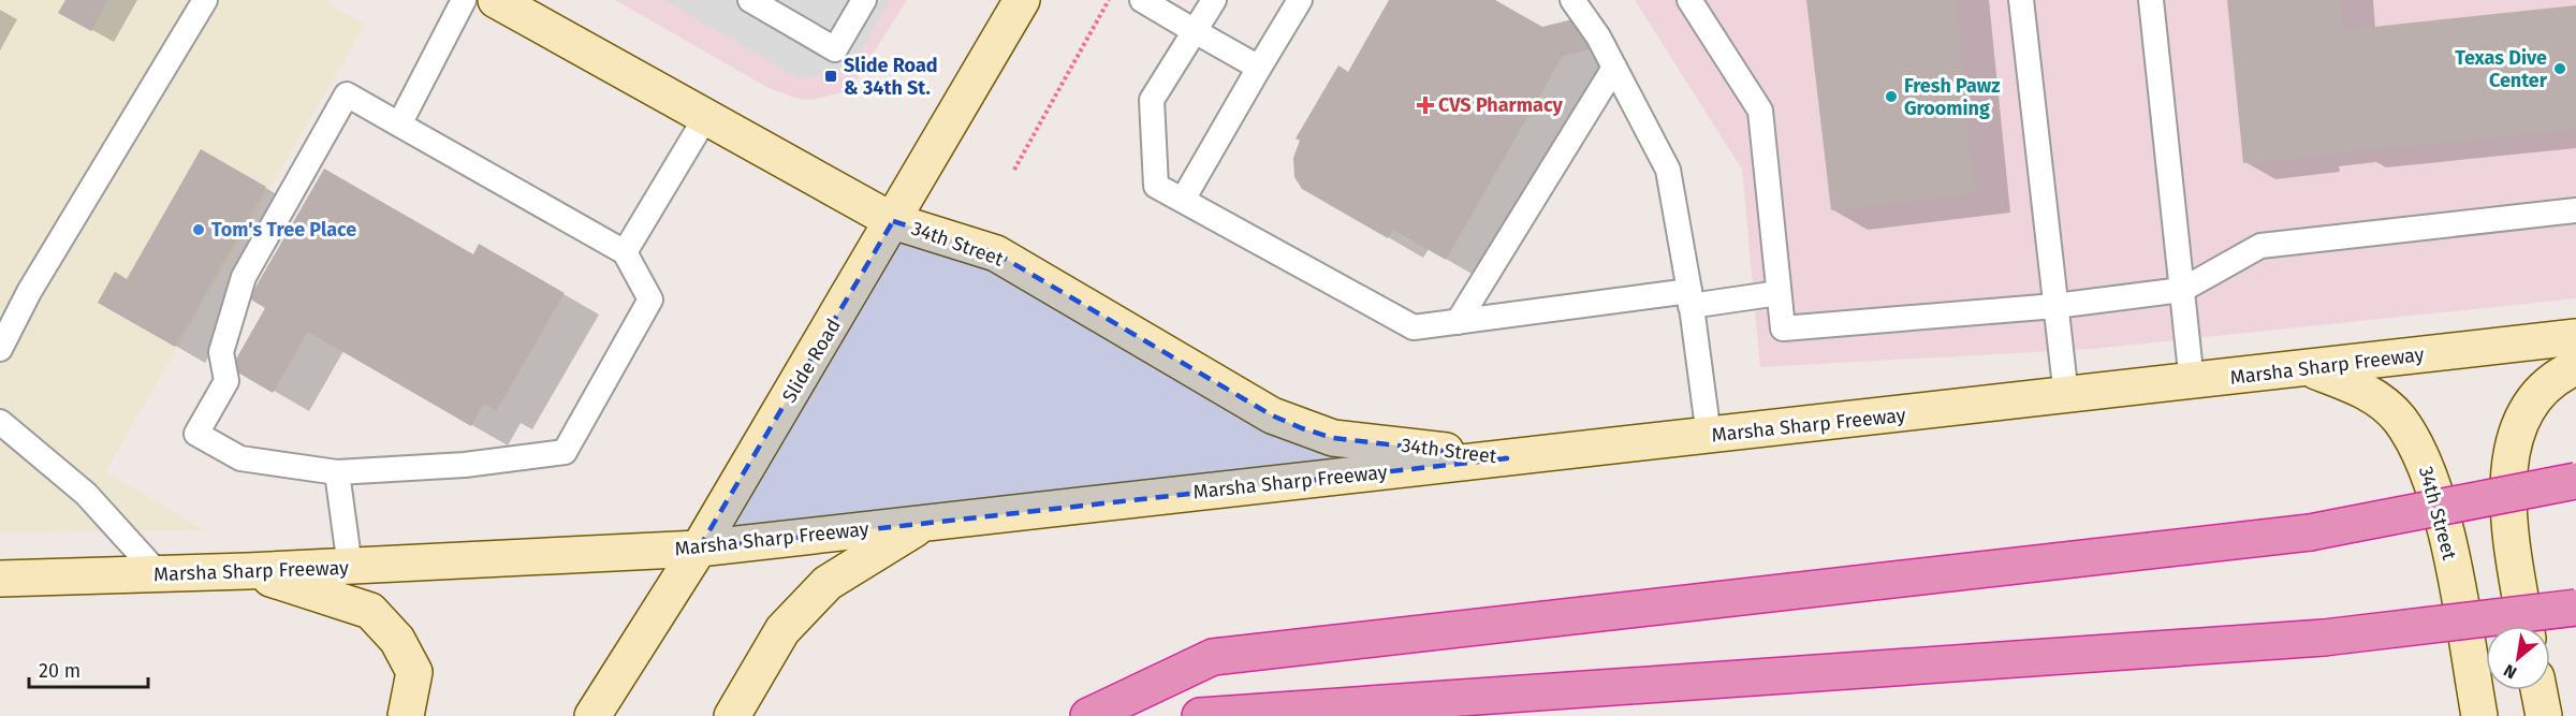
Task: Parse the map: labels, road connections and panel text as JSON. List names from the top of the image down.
{
  "streets": {
    "main road": ["34th Street", "Slide Road", "Marsha Sharp Freeway"]
  },
  "crossings": [
    ["34th Street", "Slide Road"],
    ["34th Street", "Marsha Sharp Freeway"],
    ["Slide Road", "Marsha Sharp Freeway"]
  ],
  "places": {
    "other": ["Texas Dive Center", "Fresh Pawz Grooming", "Tom's Tree Place"],
    "transit": ["Slide Road & 34th St."],
    "health": ["CVS Pharmacy"]
  },
  "scale_bar": "20 m",
  "north": "bottom left"
}
